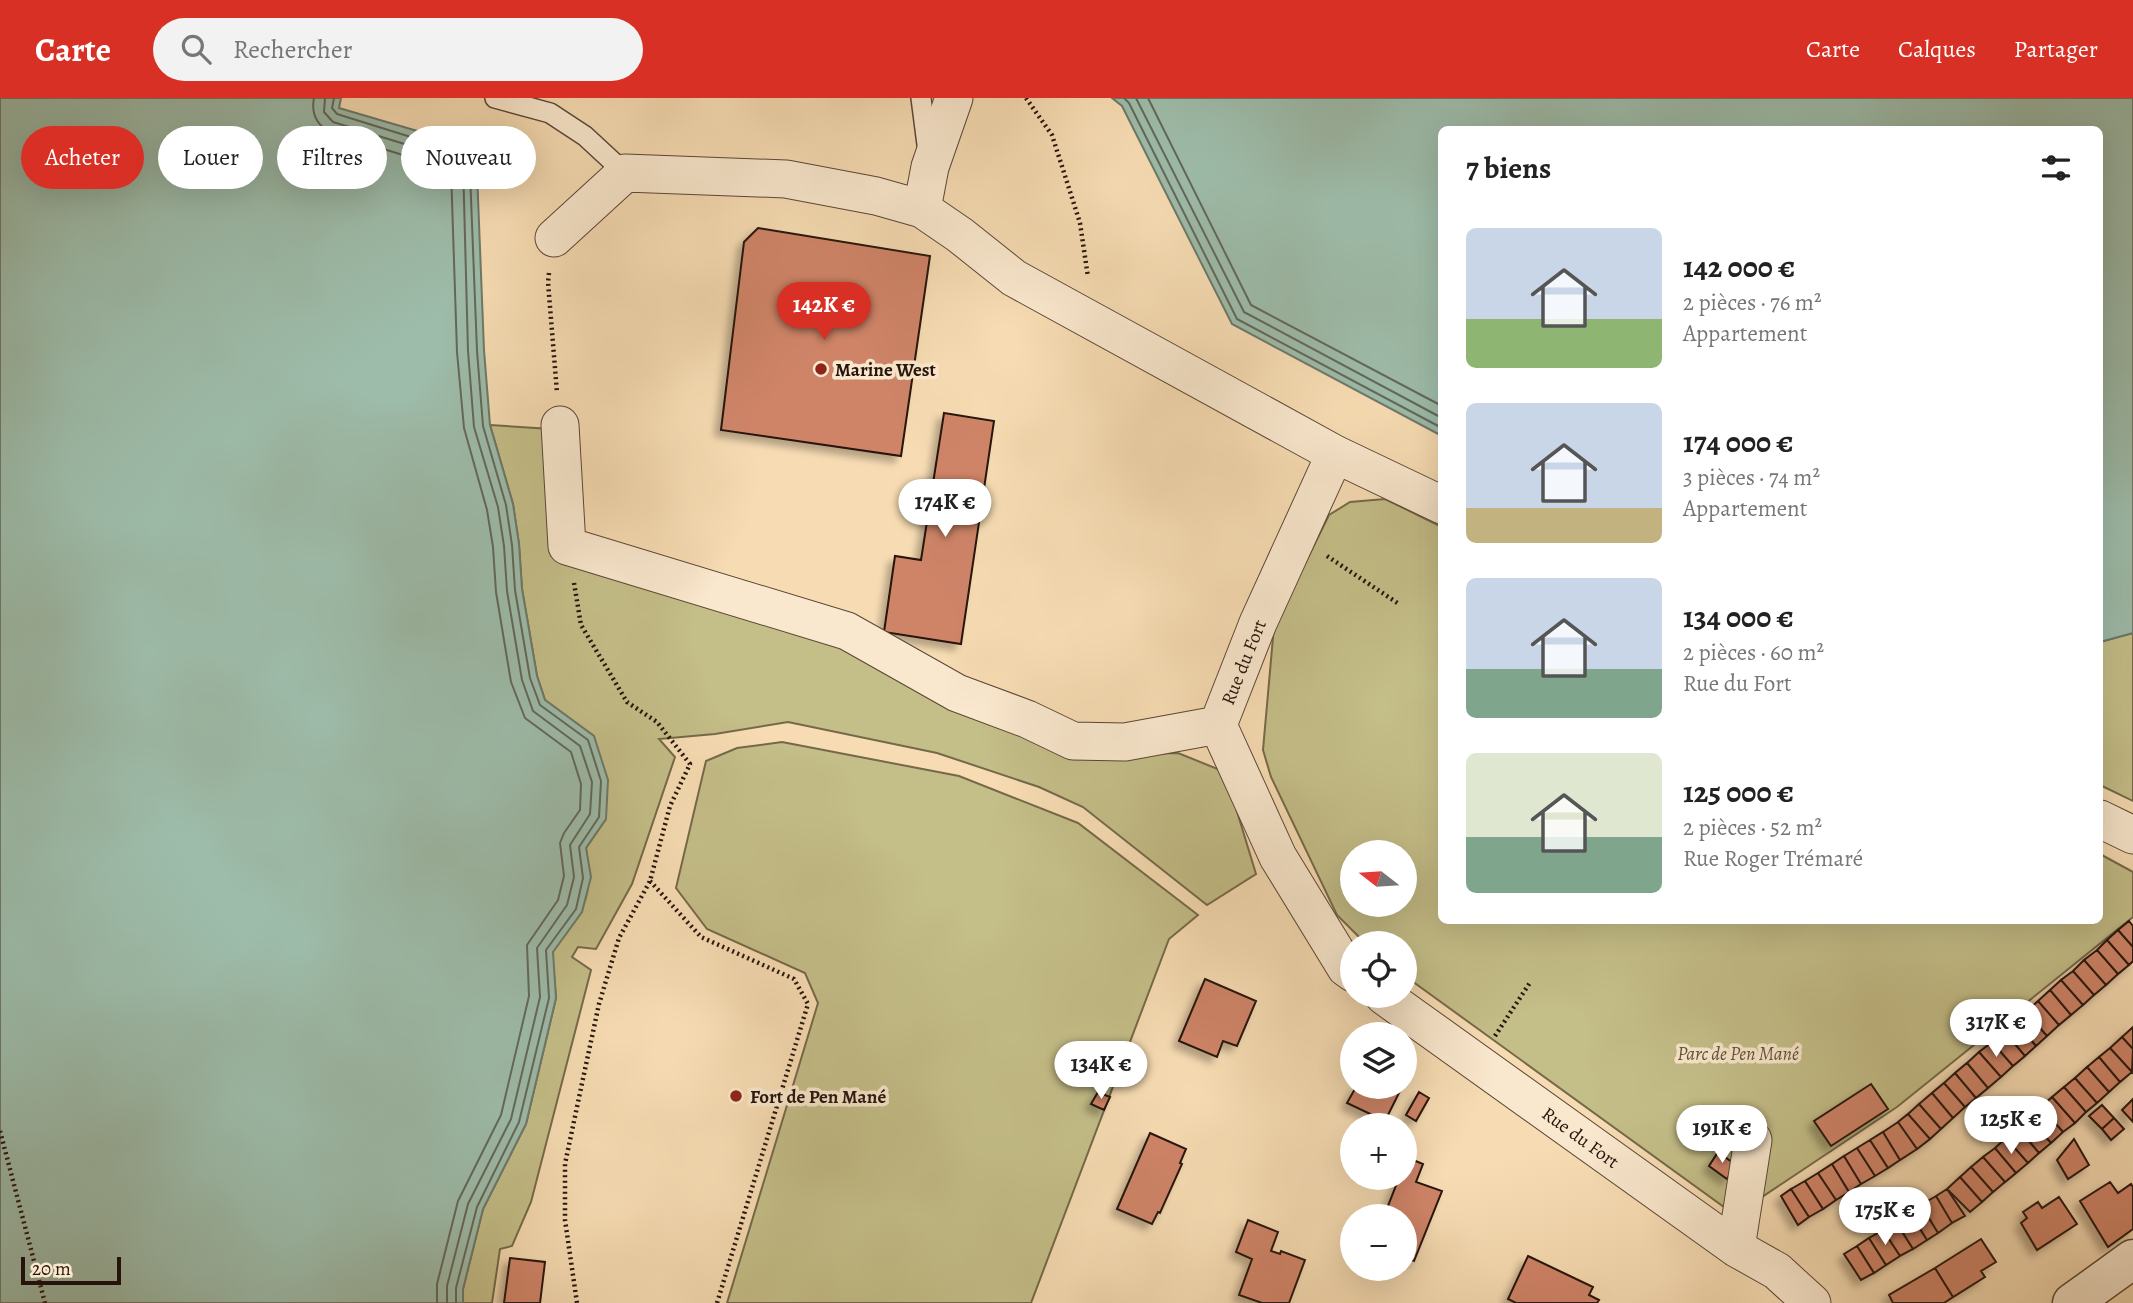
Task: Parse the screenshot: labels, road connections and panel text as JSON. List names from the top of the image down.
{
  "streets": {
    "street": ["Rue du Fort"]
  },
  "parks": ["Parc de Pen Mané"],
  "places": ["Marine West", "Fort de Pen Mané"],
  "scale_bar": "20 m",
  "north": "left",
  "page": {
    "header": "Carte",
    "search": "Rechercher",
    "nav": ["Carte", "Calques", "Partager"],
    "chip": [
      "Acheter",
      "Louer",
      "Filtres",
      "Nouveau"
    ],
    "heading": "7 biens",
    "list": [
      {
        "name": "142 000 €",
        "note": "2 pièces · 76 m² · Appartement"
      },
      {
        "name": "174 000 €",
        "note": "3 pièces · 74 m² · Appartement"
      },
      {
        "name": "134 000 €",
        "note": "2 pièces · 60 m² · Rue du Fort"
      },
      {
        "name": "125 000 €",
        "note": "2 pièces · 52 m² · Rue Roger Trémaré"
      }
    ],
    "price": [
      "142K €",
      "174K €",
      "317K €",
      "134K €",
      "125K €",
      "191K €",
      "175K €"
    ],
    "map_buttons": ["+", "−"],
    "scale": "20 m"
  }
}
